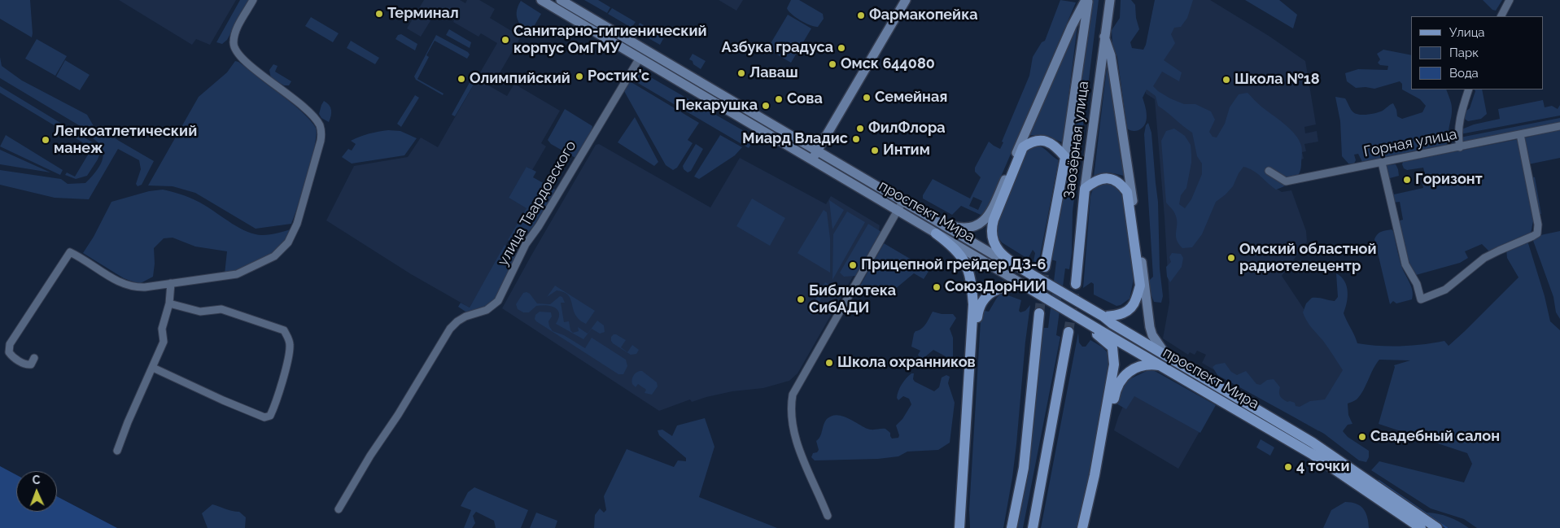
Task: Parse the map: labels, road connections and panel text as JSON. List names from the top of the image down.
{
  "streets": {
    "main road": ["Заозёрная улица", "проспект Мира"],
    "street": ["Горная улица", "улица Твардовского"]
  },
  "crossings": [
    ["улица Твардовского", "проспект Мира"]
  ],
  "places": [
    "Терминал",
    "Фармакопейка",
    "Санитарно-гигиенический корпус ОмГМУ",
    "Азбука градуса",
    "Омск 644080",
    "Лаваш",
    "Ростик'с",
    "Олимпийский",
    "Школа №18",
    "Семейная",
    "Сова",
    "Пекарушка",
    "ФилФлора",
    "Миард Владис",
    "Легкоатлетический манеж",
    "Интим",
    "Горизонт",
    "Омский областной радиотелецентр",
    "Прицепной грейдер ДЗ-6",
    "СоюзДорНИИ",
    "Библиотека СибАДИ",
    "Школа охранников",
    "Свадебный салон",
    "4 точки"
  ],
  "legend": ["Улица", "Парк", "Вода"],
  "north": "top"
}
